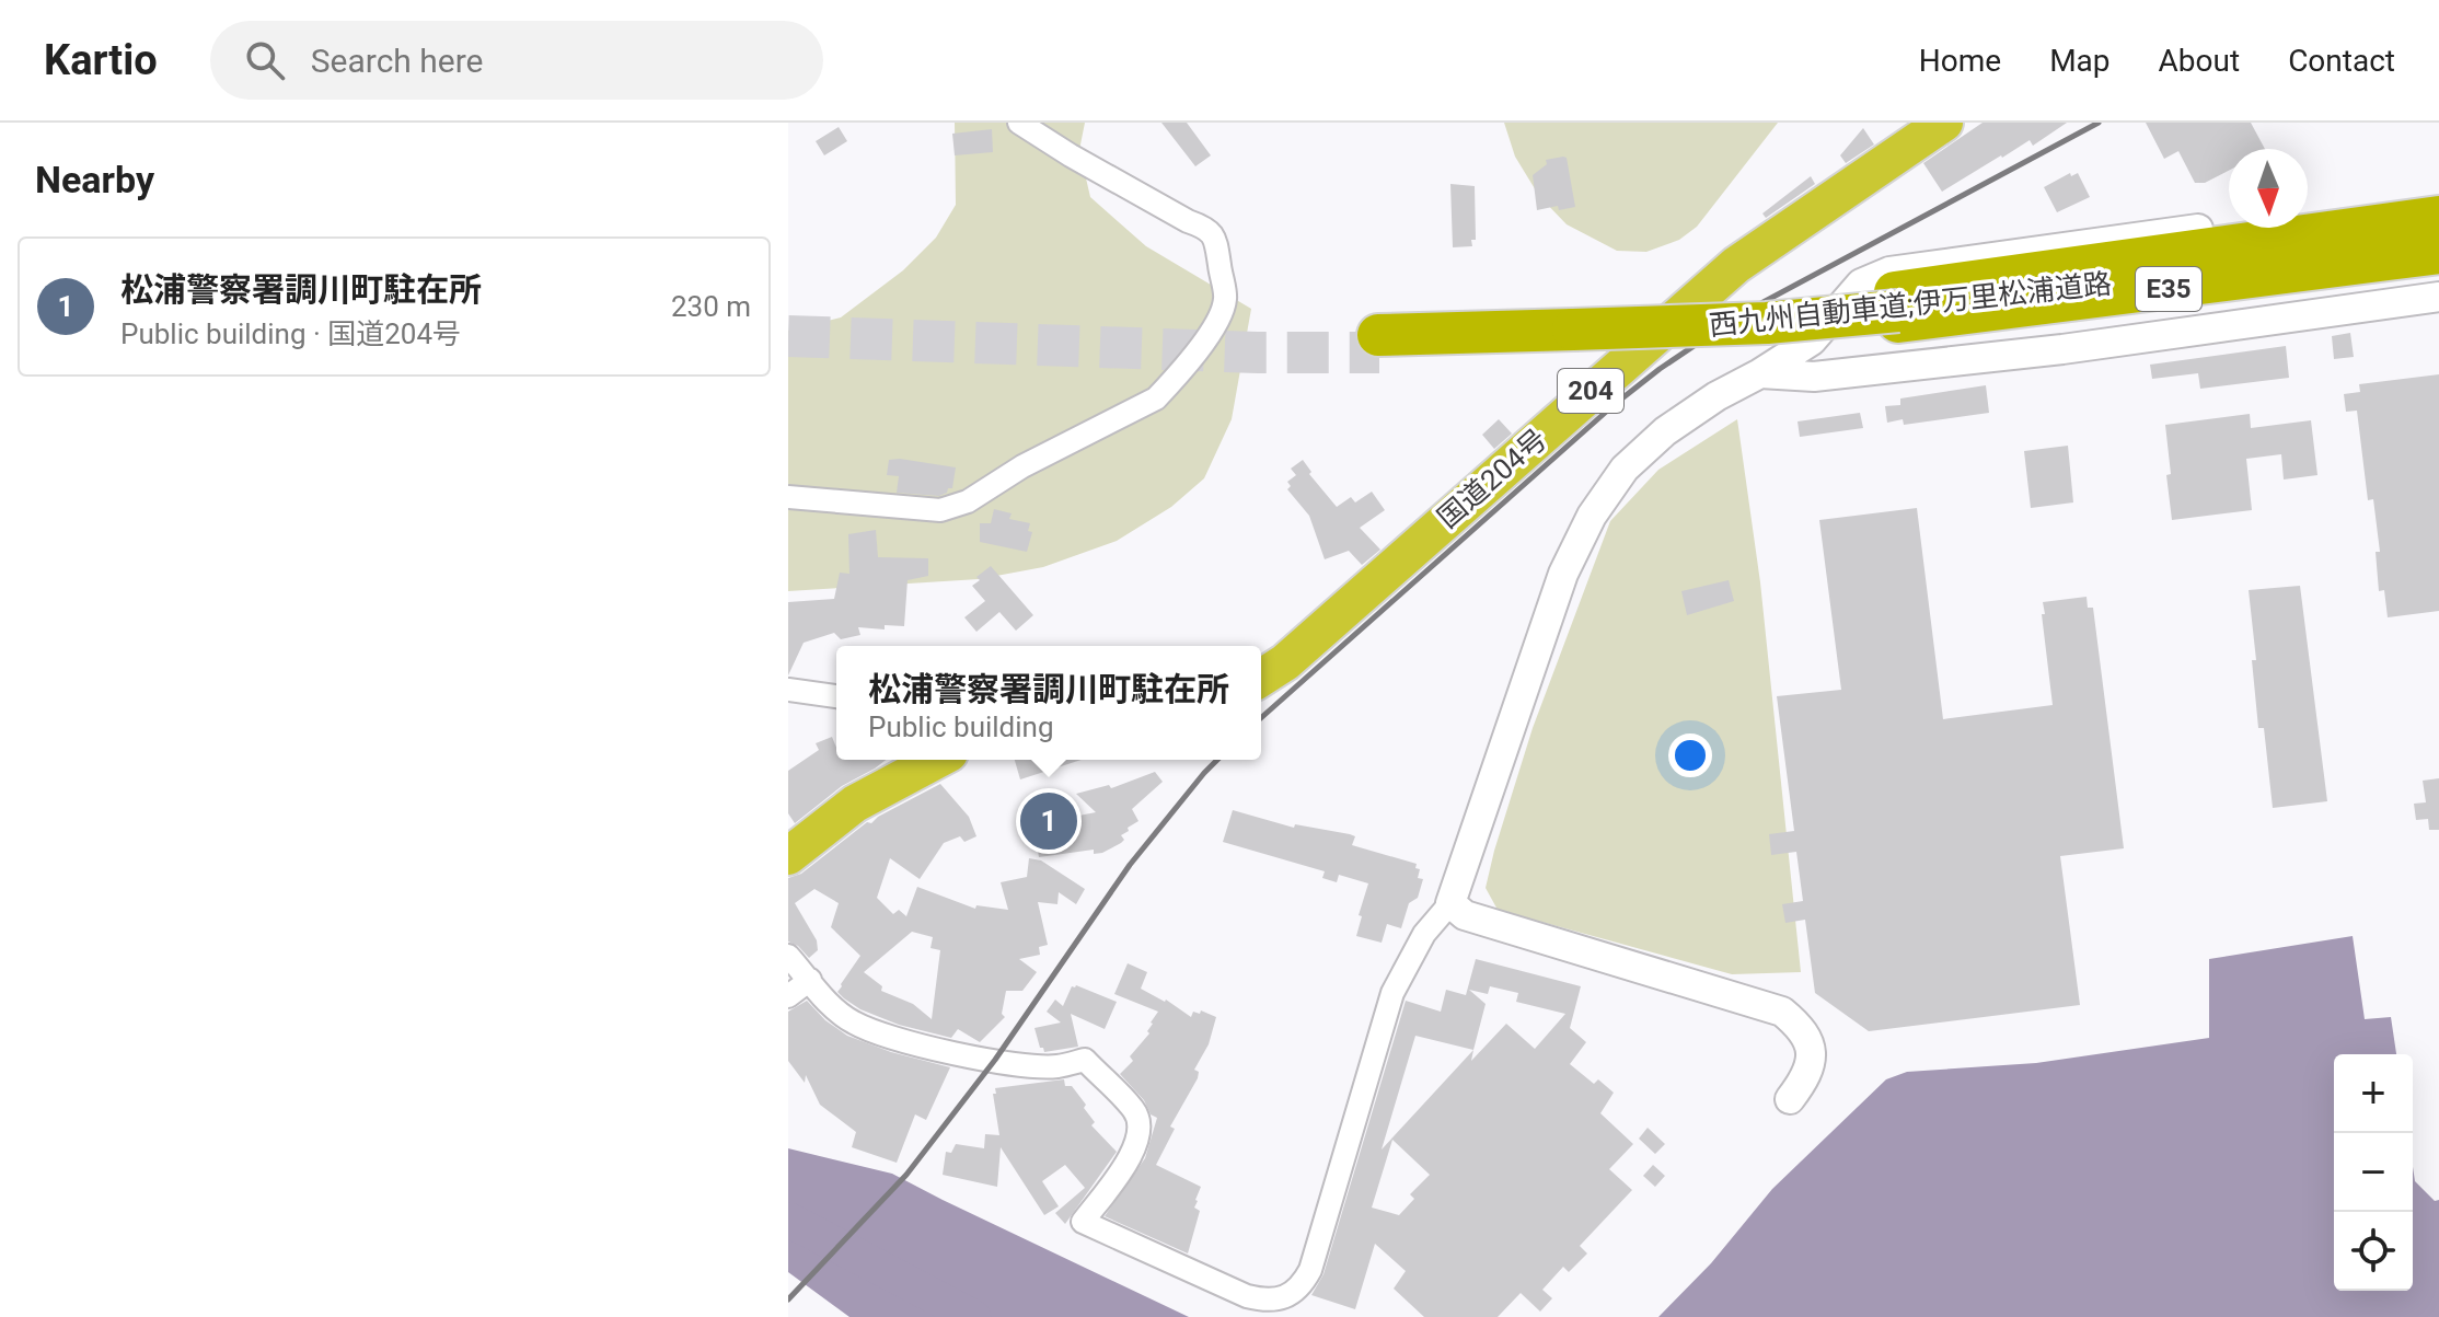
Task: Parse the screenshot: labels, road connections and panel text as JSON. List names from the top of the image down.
{
  "streets": {
    "highway": [
      "E35",
      "西九州自動車道;伊万里松浦道路",
      "204",
      "国道204号"
    ]
  },
  "north": "bottom",
  "page": {
    "header": "Kartio",
    "search": "Search here",
    "nav": [
      "Home",
      "Map",
      "About",
      "Contact"
    ],
    "heading": "Nearby",
    "list": [
      {
        "mark": "1",
        "name": "松浦警察署調川町駐在所",
        "note": "Public building · 国道204号",
        "value": "230 m"
      }
    ],
    "popup": ["松浦警察署調川町駐在所", "Public building"],
    "pins": "1",
    "map_buttons": ["+", "−"]
  }
}
